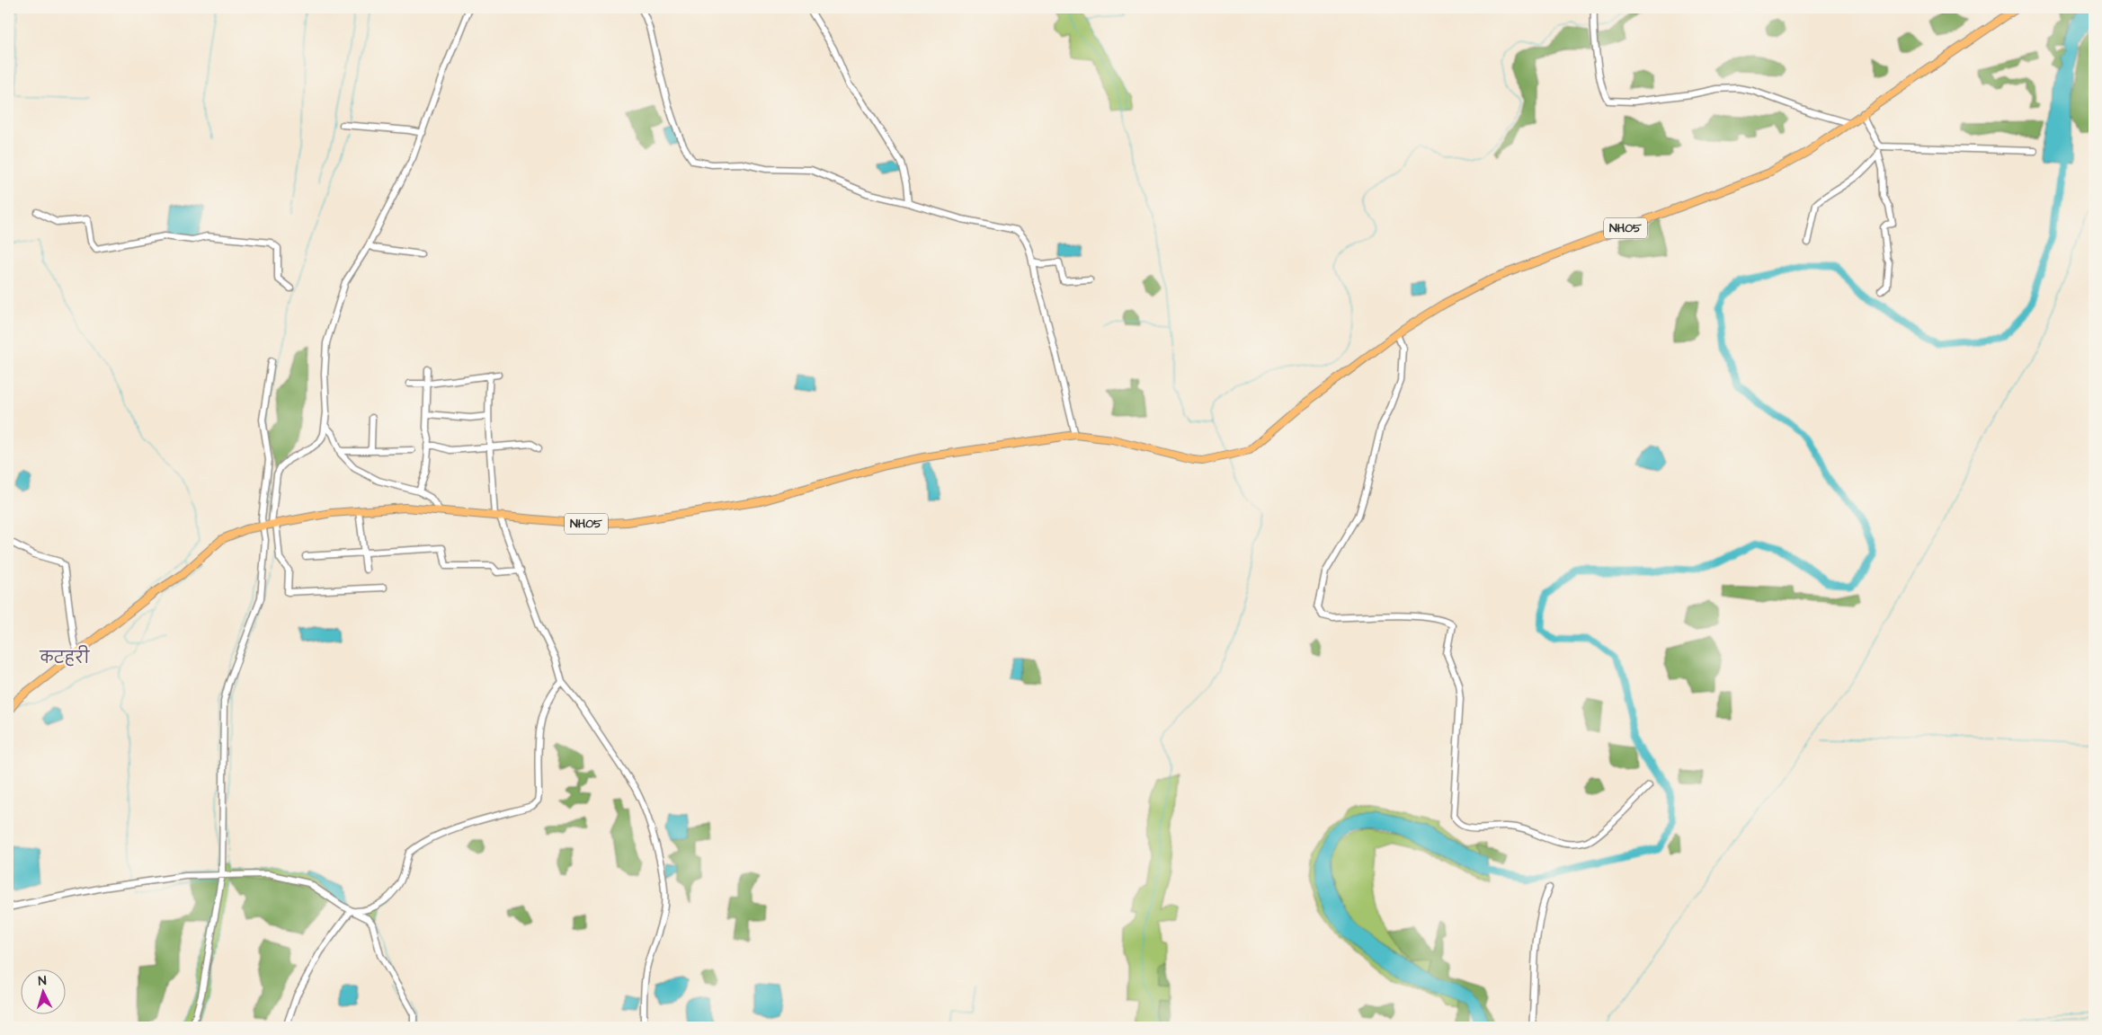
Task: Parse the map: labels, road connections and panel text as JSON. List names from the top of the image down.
{
  "streets": {
    "main road": ["NH05"]
  },
  "districts": ["कटहरी"],
  "north": "top"
}
